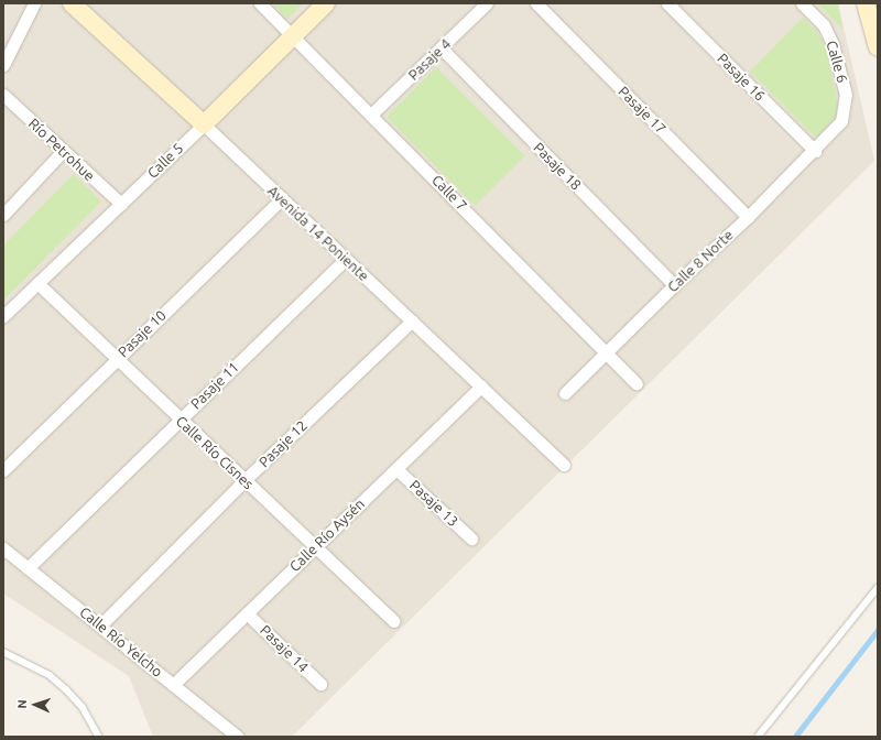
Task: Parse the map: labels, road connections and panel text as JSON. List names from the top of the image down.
{
  "streets": {
    "street": [
      "Pasaje 4",
      "Calle 6",
      "Pasaje 16",
      "Pasaje 17",
      "Río Petrohue",
      "Calle 5",
      "Pasaje 18",
      "Calle 7",
      "Avenida 14 Poniente",
      "Calle 8 Norte",
      "Pasaje 10",
      "Pasaje 11",
      "Pasaje 12",
      "Calle Río Cisnes",
      "Pasaje 13",
      "Calle Río Aysén",
      "Calle Río Yelcho",
      "Pasaje 14"
    ]
  },
  "crossings": [
    ["Pasaje 4", "Pasaje 18"],
    ["Pasaje 4", "Calle 7"],
    ["Calle 6", "Calle 8 Norte"],
    ["Pasaje 16", "Calle 8 Norte"],
    ["Pasaje 17", "Calle 8 Norte"],
    ["Río Petrohue", "Calle 5"],
    ["Calle 5", "Calle 7"],
    ["Calle 5", "Avenida 14 Poniente"],
    ["Calle 5", "Calle Río Cisnes"],
    ["Pasaje 18", "Calle 8 Norte"],
    ["Calle 7", "Calle 8 Norte"],
    ["Avenida 14 Poniente", "Pasaje 10"],
    ["Avenida 14 Poniente", "Pasaje 11"],
    ["Avenida 14 Poniente", "Pasaje 12"],
    ["Avenida 14 Poniente", "Calle Río Aysén"],
    ["Pasaje 10", "Calle Río Cisnes"],
    ["Pasaje 11", "Calle Río Cisnes"],
    ["Pasaje 11", "Calle Río Yelcho"],
    ["Pasaje 12", "Calle Río Cisnes"],
    ["Pasaje 12", "Calle Río Yelcho"],
    ["Calle Río Cisnes", "Calle Río Aysén"],
    ["Pasaje 13", "Calle Río Aysén"],
    ["Calle Río Aysén", "Calle Río Yelcho"],
    ["Calle Río Aysén", "Pasaje 14"]
  ],
  "north": "left"
}
